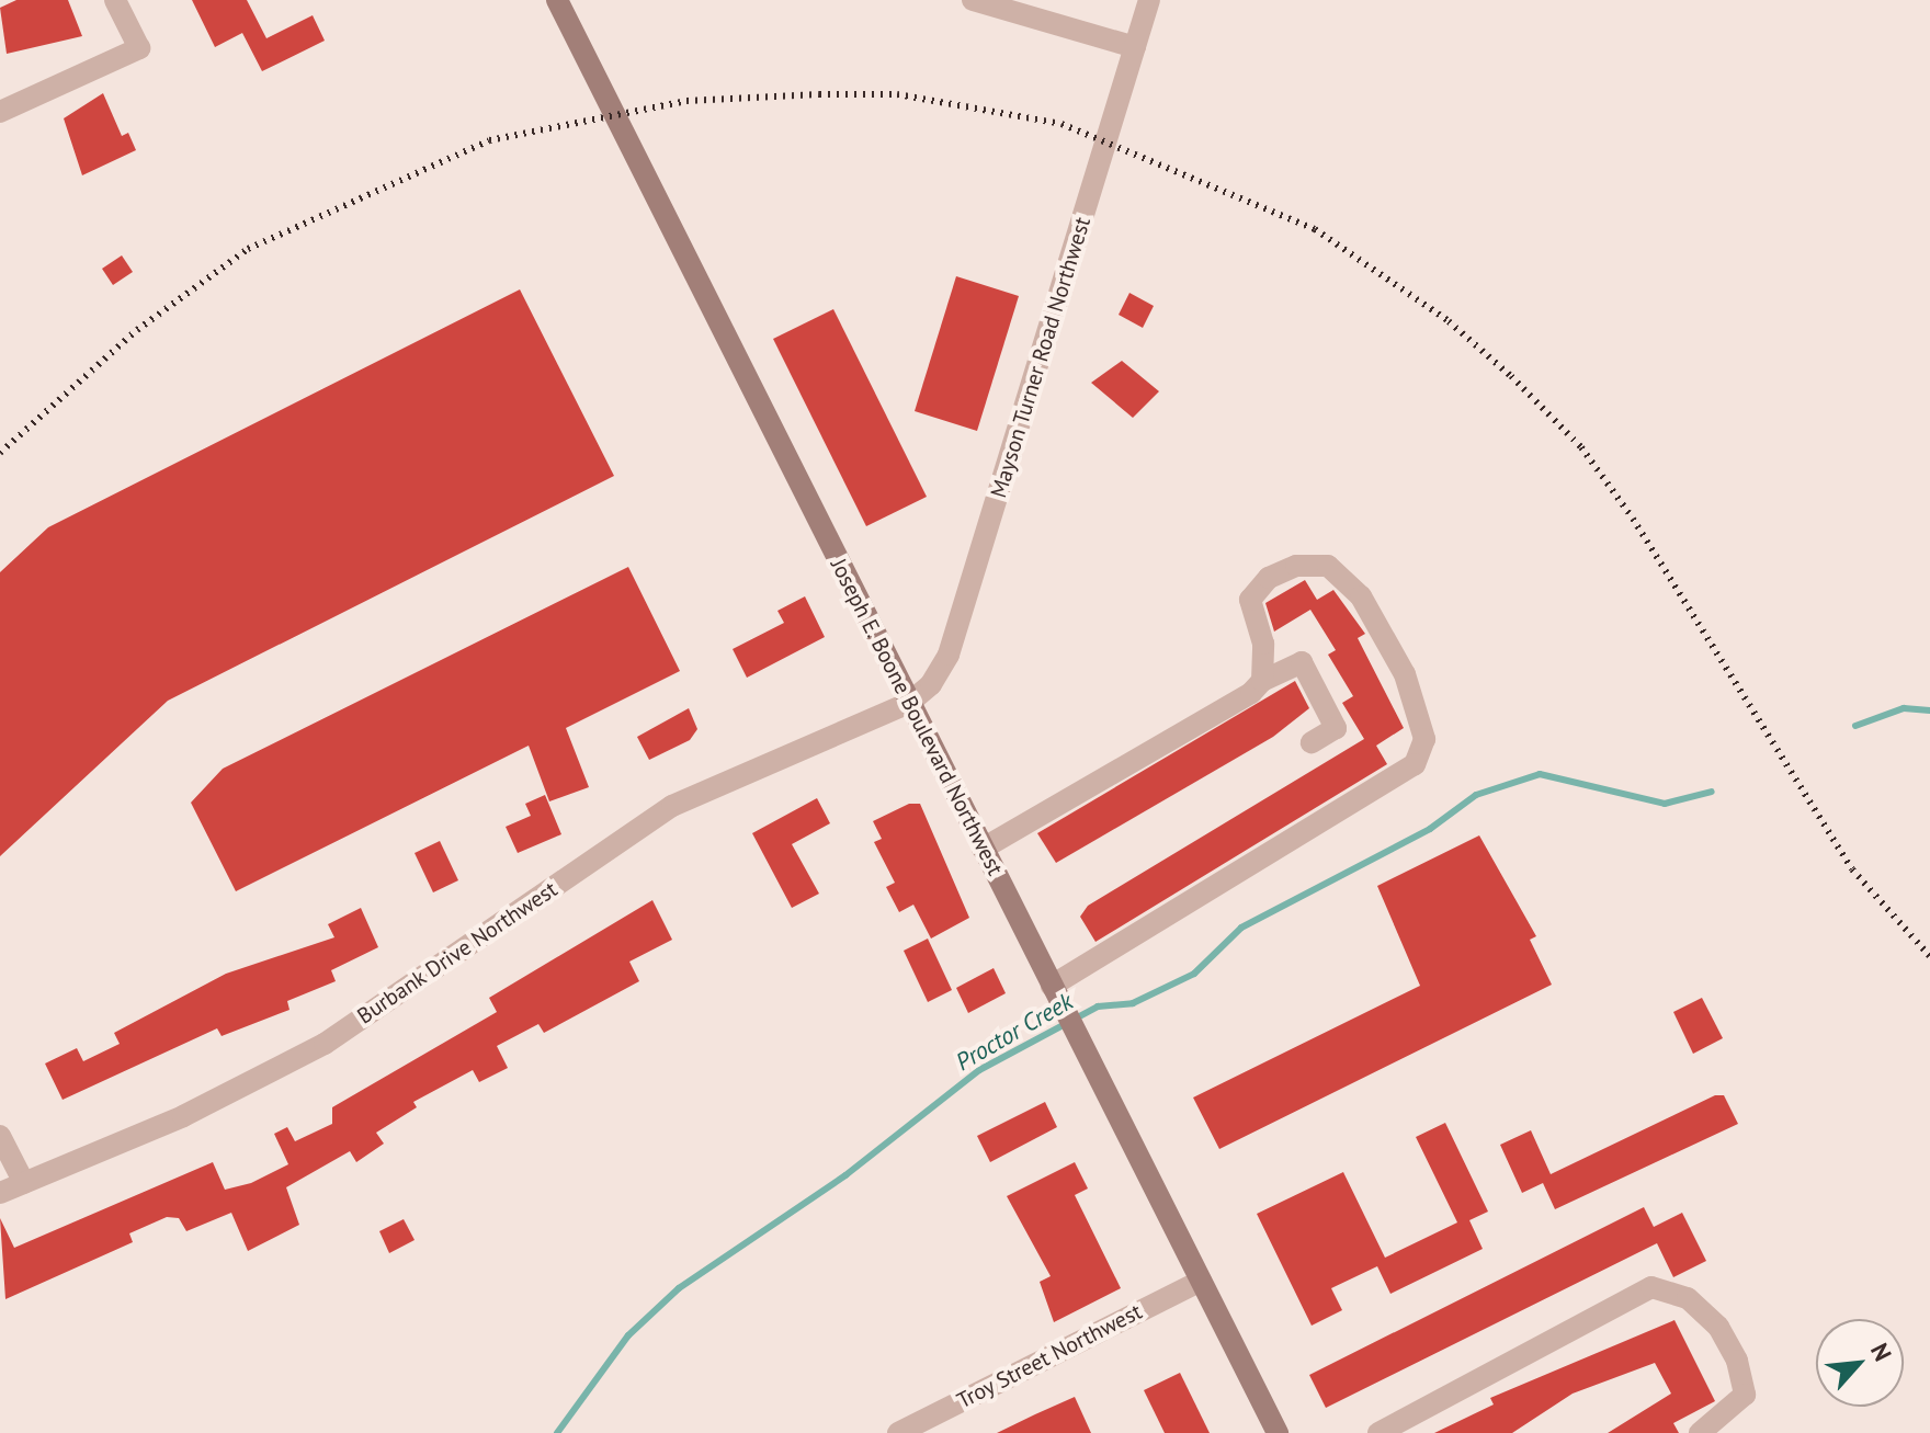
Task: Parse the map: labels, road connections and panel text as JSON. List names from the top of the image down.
{
  "streets": {
    "main road": ["Joseph E. Boone Boulevard Northwest"],
    "street": ["Mayson Turner Road Northwest", "Burbank Drive Northwest", "Troy Street Northwest"]
  },
  "crossings": [
    ["Mayson Turner Road Northwest", "Joseph E. Boone Boulevard Northwest"],
    ["Mayson Turner Road Northwest", "Burbank Drive Northwest"],
    ["Joseph E. Boone Boulevard Northwest", "Burbank Drive Northwest"],
    ["Joseph E. Boone Boulevard Northwest", "Troy Street Northwest"]
  ],
  "water": ["Proctor Creek"],
  "north": "top right"
}
